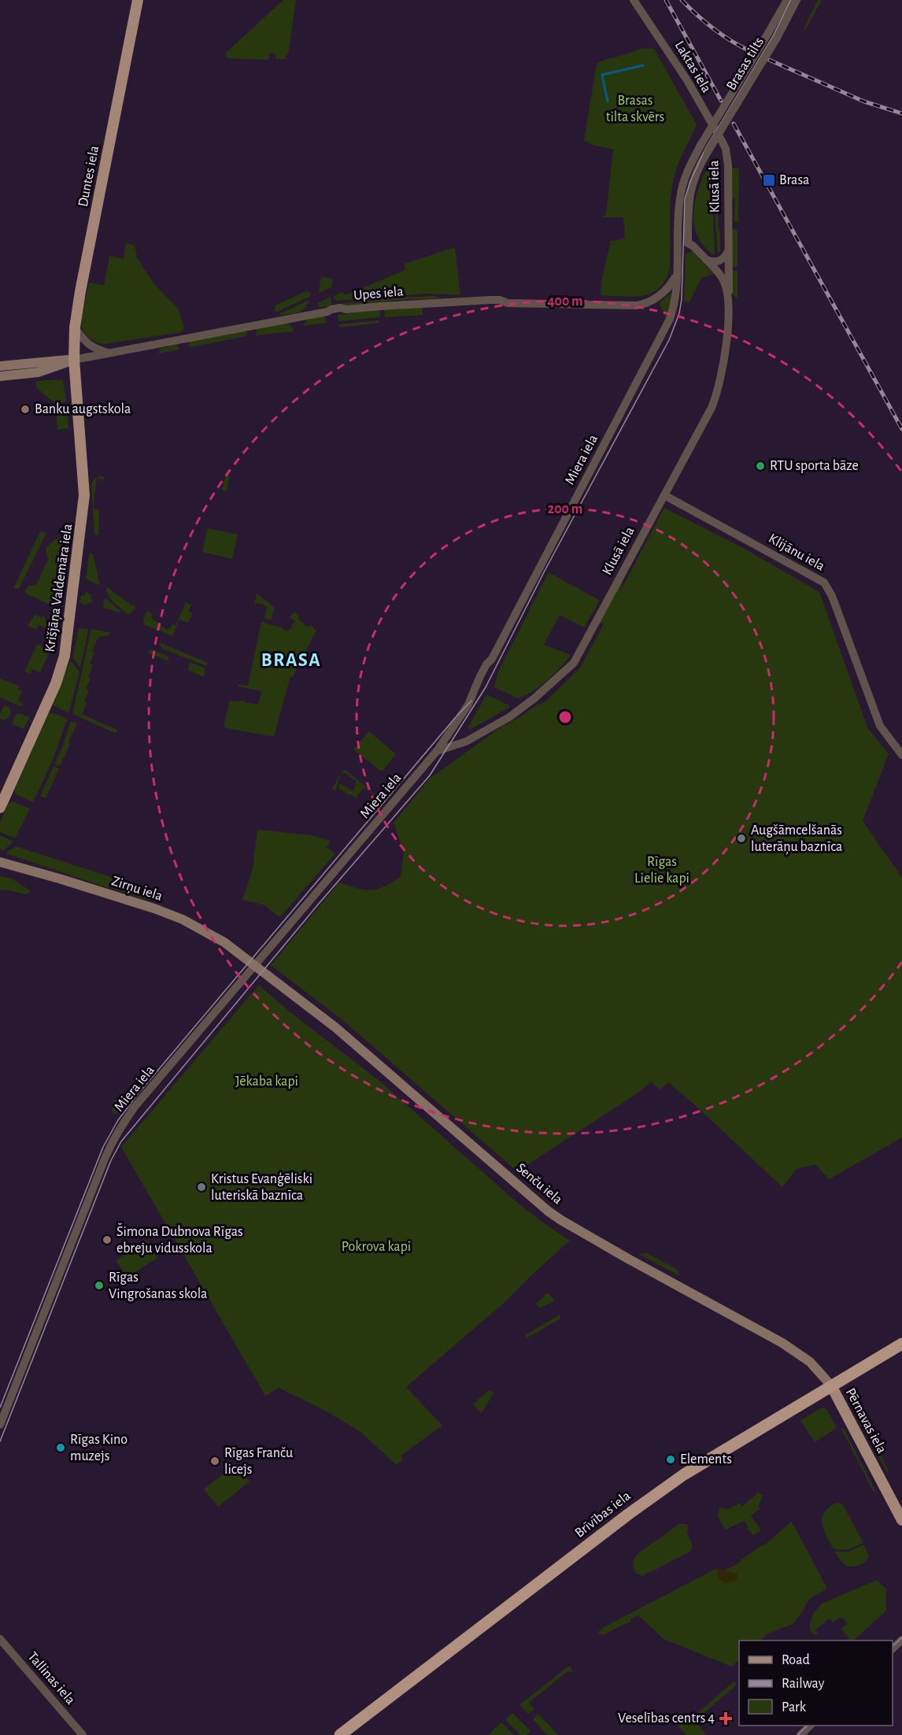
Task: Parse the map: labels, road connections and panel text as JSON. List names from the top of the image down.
{
  "streets": {
    "highway": ["Brīvības iela"],
    "main road": [
      "Duntes iela",
      "Krišjāņa Valdemāra iela",
      "Zirņu iela",
      "Senču iela",
      "Pērnavas iela"
    ],
    "street": [
      "Brasas tilts",
      "Laktas iela",
      "Klusā iela",
      "Upes iela",
      "Miera iela",
      "Klijānu iela",
      "Tallinas iela"
    ]
  },
  "crossings": [
    ["Brasas tilts", "Klusā iela"],
    ["Brasas tilts", "Miera iela"],
    ["Laktas iela", "Klusā iela"],
    ["Duntes iela", "Upes iela"],
    ["Duntes iela", "Krišjāņa Valdemāra iela"],
    ["Klusā iela", "Miera iela"],
    ["Klusā iela", "Klijānu iela"],
    ["Upes iela", "Miera iela"],
    ["Upes iela", "Krišjāņa Valdemāra iela"],
    ["Miera iela", "Zirņu iela"],
    ["Miera iela", "Senču iela"],
    ["Zirņu iela", "Senču iela"],
    ["Senču iela", "Pērnavas iela"],
    ["Senču iela", "Brīvības iela"],
    ["Pērnavas iela", "Brīvības iela"]
  ],
  "districts": ["BRASA"],
  "parks": [
    "Brasas tilta skvērs",
    "Rīgas Lielie kapi",
    "Jēkaba kapi",
    "Pokrova kapi"
  ],
  "places": {
    "transit": ["Brasa"],
    "other": [
      "Banku augstskola",
      "RTU sporta bāze",
      "Augšāmcelšanās luterāņu baznīca",
      "Kristus Evanģēliski luteriskā baznīca",
      "Šimona Dubnova Rīgas ebreju vidusskola",
      "Rīgas Vingrošanas skola",
      "Rīgas Kino muzejs",
      "Elements",
      "Rīgas Franču licejs"
    ],
    "health": ["Veselības centrs 4"]
  },
  "legend": ["Road", "Railway", "Park"],
  "rings": ["400 m", "200 m"]
}
